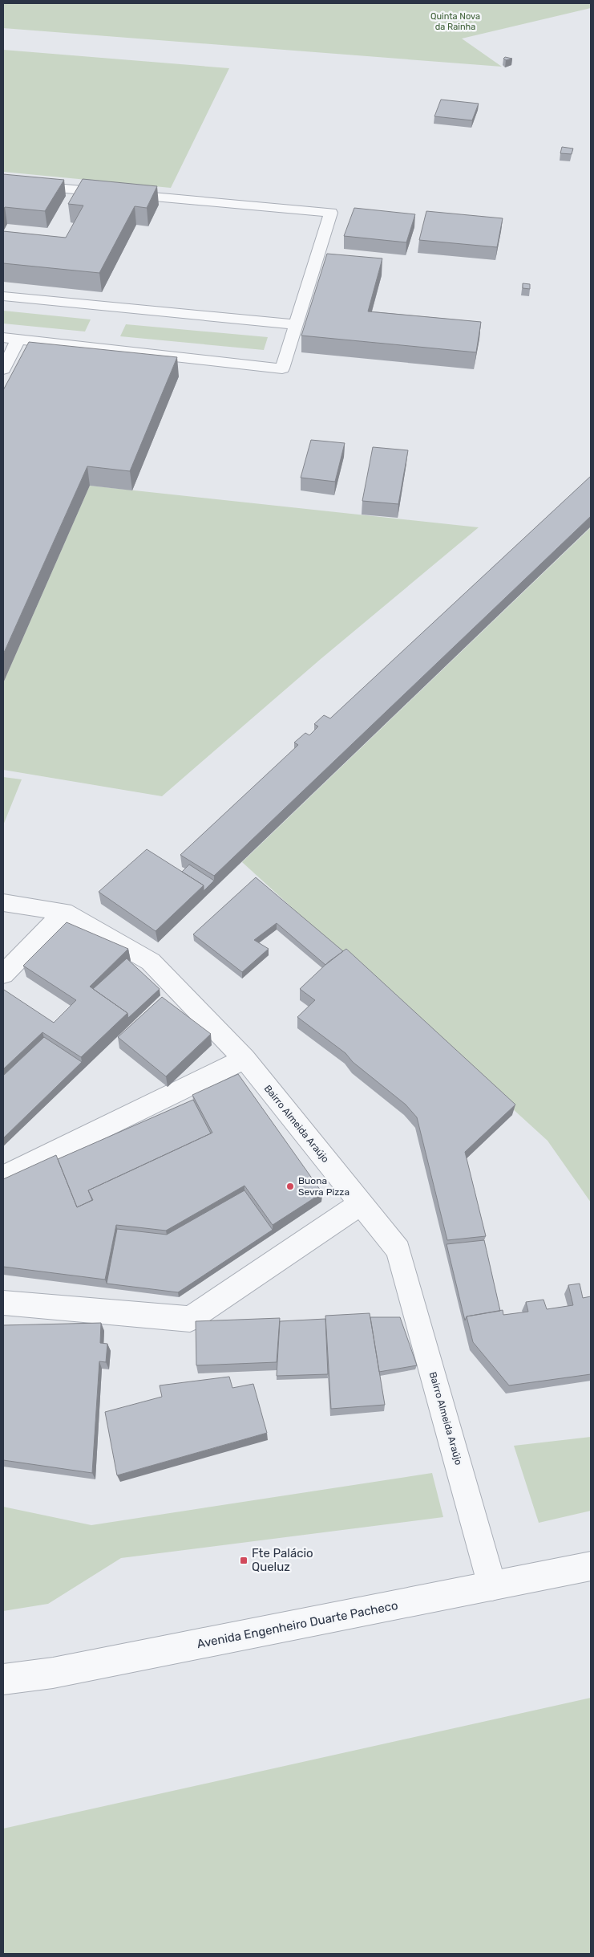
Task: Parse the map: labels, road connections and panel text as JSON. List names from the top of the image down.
{
  "streets": {
    "street": ["Bairro Almeida Araújo", "Avenida Engenheiro Duarte Pacheco"]
  },
  "crossings": [
    ["Bairro Almeida Araújo", "Avenida Engenheiro Duarte Pacheco"]
  ],
  "parks": ["Quinta Nova da Rainha"],
  "places": {
    "other": ["Buona Sevra Pizza"],
    "transit": ["Fte Palácio Queluz"]
  }
}
